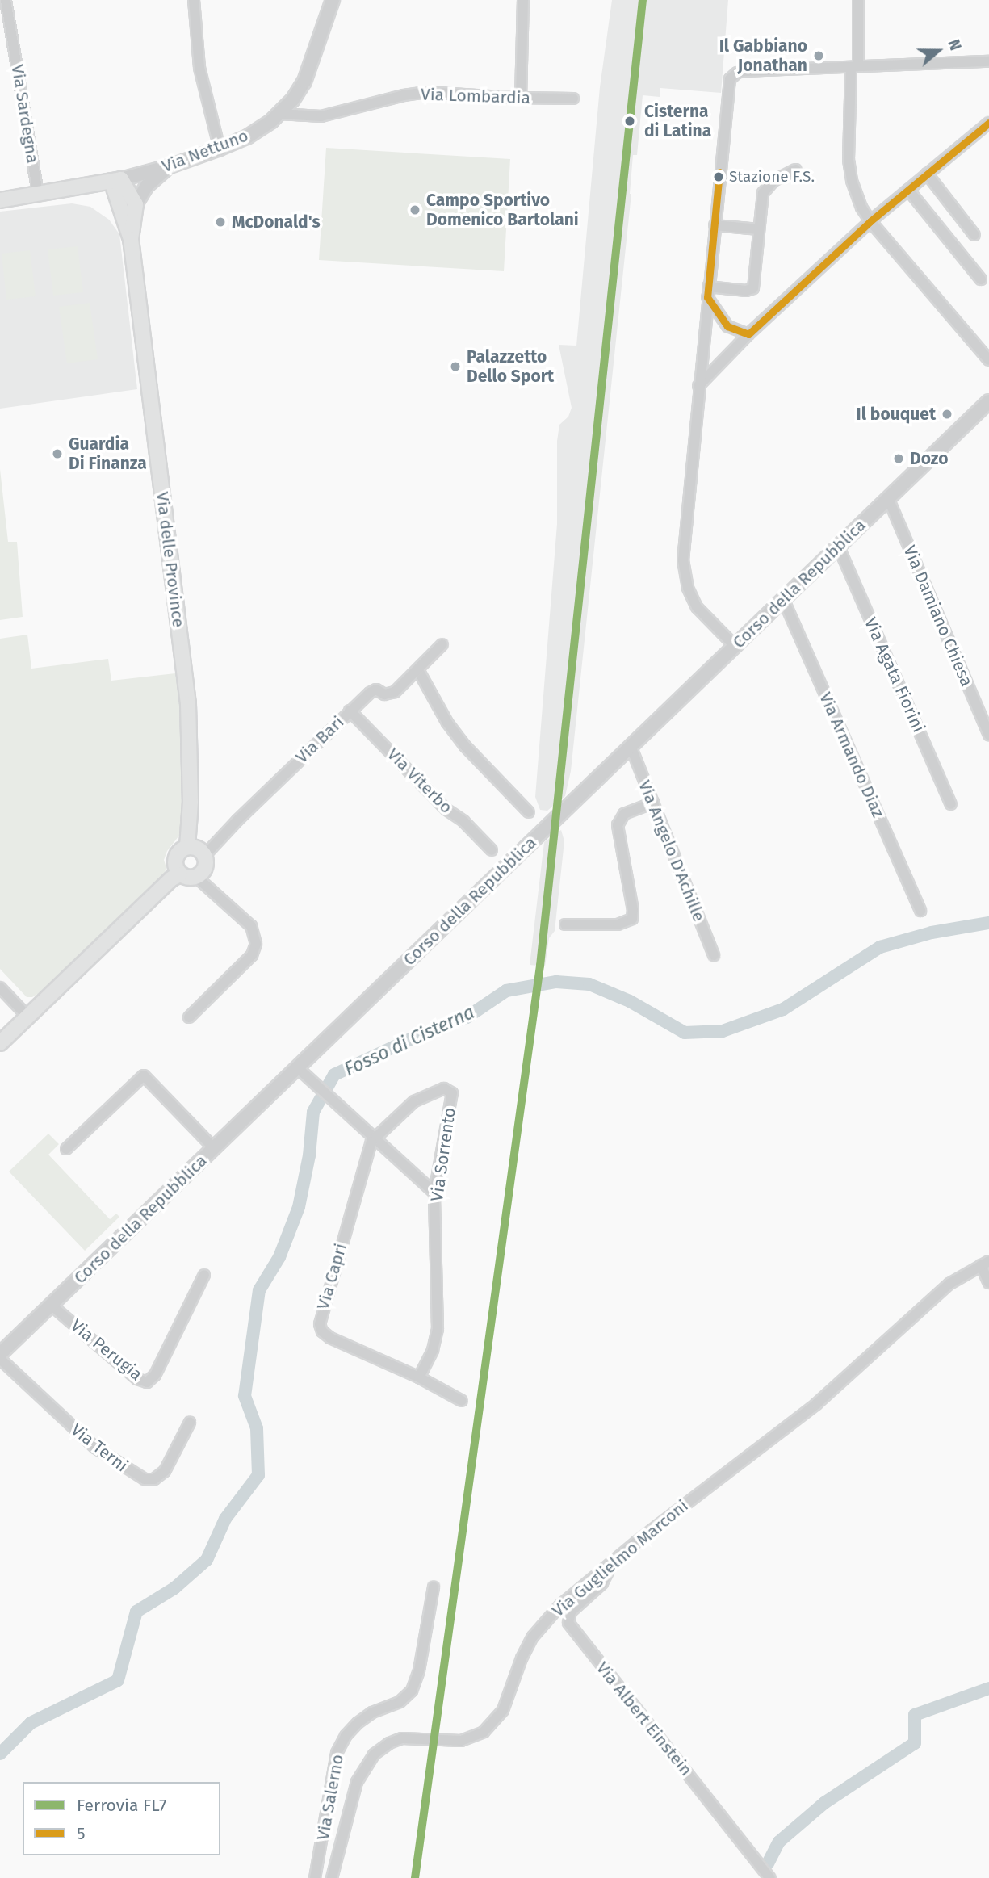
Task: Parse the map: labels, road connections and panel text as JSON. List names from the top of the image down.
{
  "streets": {
    "main road": ["Via Nettuno", "Via delle Province"],
    "street": [
      "Via Lombardia",
      "Via Sardegna",
      "Corso della Repubblica",
      "Via Damiano Chiesa",
      "Via Agata Fiorini",
      "Via Bari",
      "Via Armando Diaz",
      "Via Viterbo",
      "Via Angelo D'Achille",
      "Via Sorrento",
      "Via Capri",
      "Via Perugia",
      "Via Terni",
      "Via Guglielmo Marconi",
      "Via Albert Einstein",
      "Via Salerno"
    ]
  },
  "crossings": [
    ["Via Lombardia", "Via Nettuno"],
    ["Via Sardegna", "Via Nettuno"],
    ["Via Nettuno", "Via delle Province"],
    ["Via delle Province", "Via Bari"],
    ["Corso della Repubblica", "Via Damiano Chiesa"],
    ["Corso della Repubblica", "Via Agata Fiorini"],
    ["Corso della Repubblica", "Via Armando Diaz"],
    ["Corso della Repubblica", "Via Angelo D'Achille"],
    ["Corso della Repubblica", "Via Perugia"],
    ["Via Bari", "Via Viterbo"],
    ["Via Sorrento", "Via Capri"],
    ["Via Guglielmo Marconi", "Via Albert Einstein"]
  ],
  "water": ["Fosso di Cisterna"],
  "places": [
    "Il Gabbiano Jonathan",
    "Cisterna di Latina",
    "Stazione F.S.",
    "Campo Sportivo Domenico Bartolani",
    "McDonald's",
    "Palazzetto Dello Sport",
    "Il bouquet",
    "Guardia Di Finanza",
    "Dozo"
  ],
  "lines": ["rail line FL7", "transit line 5"],
  "legend": ["Ferrovia FL7", "5"],
  "north": "right"
}
